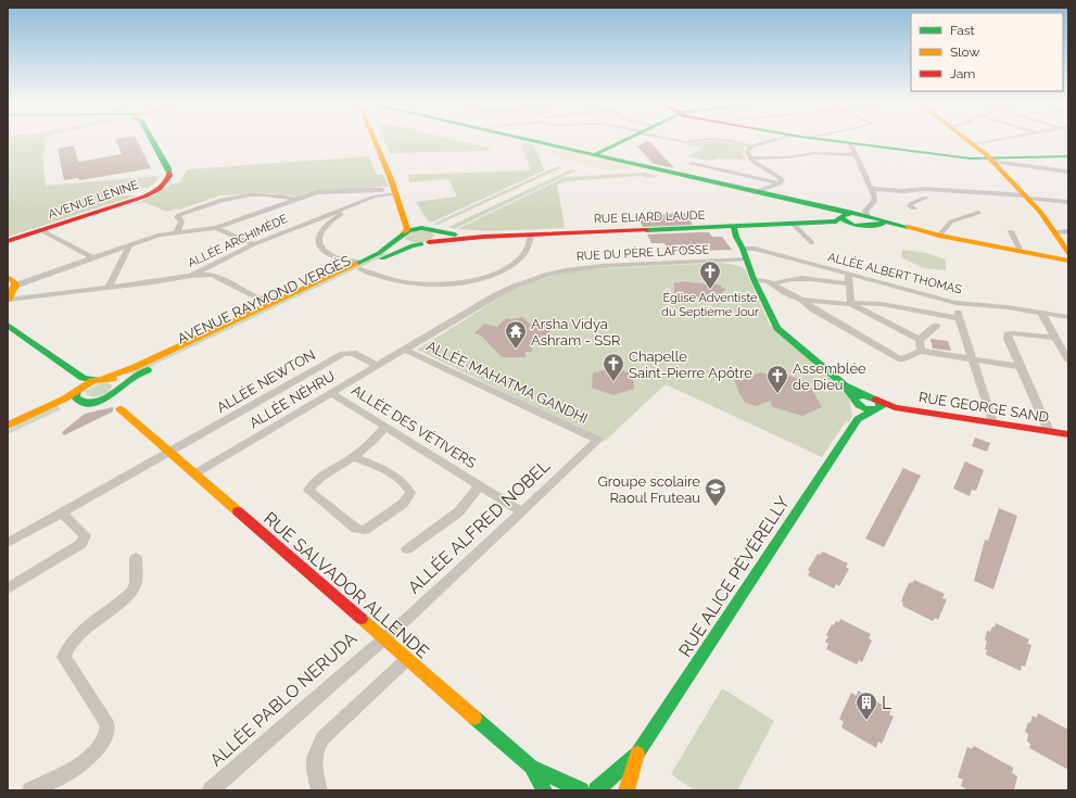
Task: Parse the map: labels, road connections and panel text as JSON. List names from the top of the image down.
{
  "streets": {
    "main road": [
      "AVENUE LÉNINE",
      "RUE ELIARD LAUDE",
      "AVENUE RAYMOND VERGÈS",
      "RUE GEORGE SAND",
      "RUE ALICE PÉVÉRELLY",
      "RUE SALVADOR ALLENDE"
    ],
    "street": [
      "ALLÉE ARCHIMÈDE",
      "RUE DU PÈRE LAFOSSE",
      "ALLÉE ALBERT THOMAS",
      "ALLÉE NEWTON",
      "ALLÉE MAHATMA GANDHI",
      "ALLÉE NÉHRU",
      "ALLÉE DES VÉTIVERS",
      "ALLÉE ALFRED NOBEL",
      "ALLÉE PABLO NERUDA"
    ]
  },
  "crossings": [
    ["RUE ELIARD LAUDE", "AVENUE RAYMOND VERGÈS"],
    ["RUE DU PÈRE LAFOSSE", "ALLÉE MAHATMA GANDHI"],
    ["RUE DU PÈRE LAFOSSE", "ALLÉE NÉHRU"],
    ["ALLÉE NEWTON", "ALLÉE NÉHRU"],
    ["ALLÉE NEWTON", "RUE SALVADOR ALLENDE"],
    ["ALLÉE MAHATMA GANDHI", "ALLÉE NÉHRU"],
    ["ALLÉE MAHATMA GANDHI", "ALLÉE ALFRED NOBEL"],
    ["ALLÉE NÉHRU", "ALLÉE DES VÉTIVERS"],
    ["ALLÉE NÉHRU", "RUE SALVADOR ALLENDE"],
    ["RUE GEORGE SAND", "RUE ALICE PÉVÉRELLY"],
    ["ALLÉE DES VÉTIVERS", "ALLÉE ALFRED NOBEL"],
    ["ALLÉE ALFRED NOBEL", "RUE SALVADOR ALLENDE"],
    ["ALLÉE ALFRED NOBEL", "ALLÉE PABLO NERUDA"],
    ["RUE SALVADOR ALLENDE", "ALLÉE PABLO NERUDA"]
  ],
  "places": {
    "church": ["Église Adventiste du Septième Jour", "Chapelle Saint-Pierre Apôtre", "Assemblée de Dieu"],
    "temple": ["Arsha Vidya Ashram - SSR"],
    "school or university": ["Groupe scolaire Raoul Fruteau"],
    "building": ["L"]
  },
  "legend": ["Fast", "Slow", "Jam"]
}
